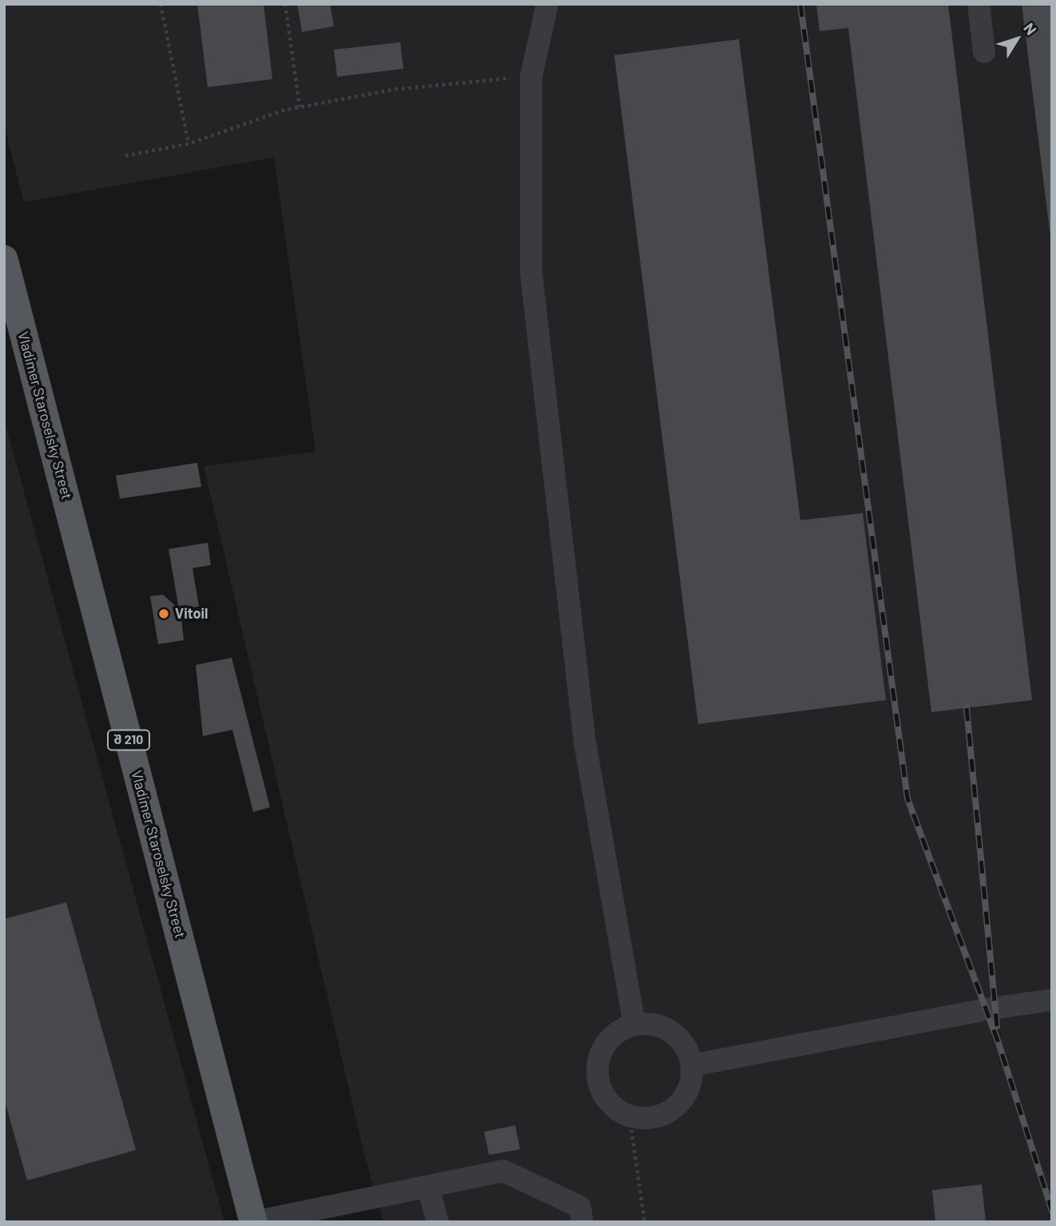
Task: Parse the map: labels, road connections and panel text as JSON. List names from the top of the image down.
{
  "streets": {
    "main road": ["Vladimer Staroselsky Street", "შ 210"]
  },
  "places": ["Vitoil"],
  "north": "top right"
}
